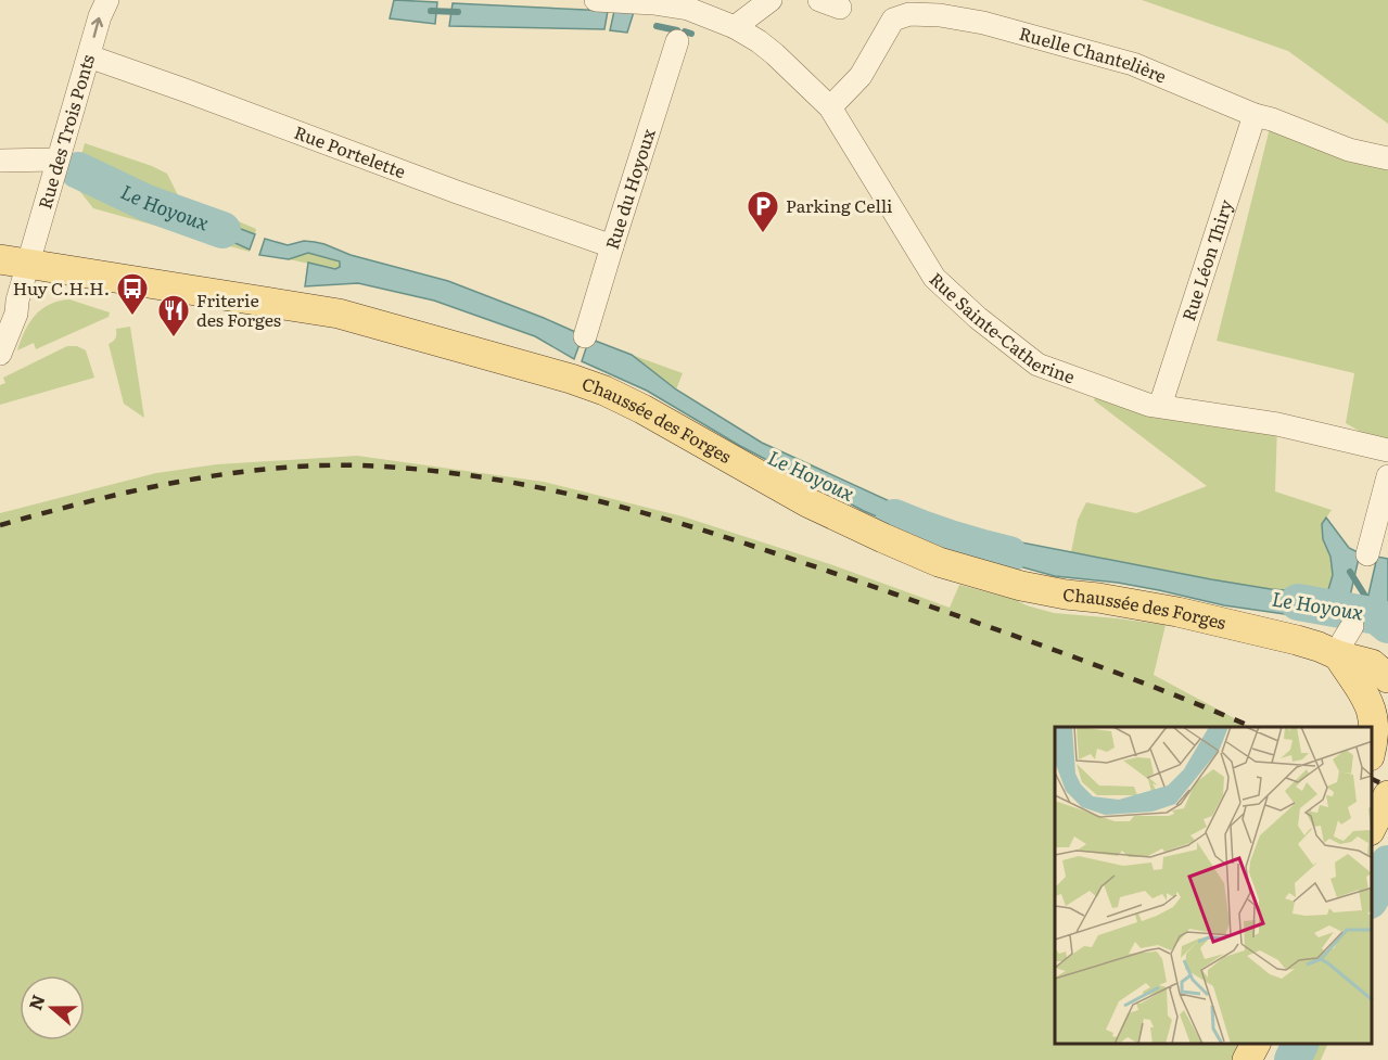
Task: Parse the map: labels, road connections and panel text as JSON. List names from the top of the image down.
{
  "streets": {
    "main road": ["Chaussée des Forges"],
    "street": [
      "Ruelle Chantelière",
      "Rue des Trois Ponts",
      "Rue Portelette",
      "Rue du Hoyoux",
      "Rue Léon Thiry",
      "Rue Sainte-Catherine"
    ]
  },
  "crossings": [
    ["Ruelle Chantelière", "Rue Léon Thiry"],
    ["Ruelle Chantelière", "Rue Sainte-Catherine"],
    ["Rue des Trois Ponts", "Rue Portelette"],
    ["Rue des Trois Ponts", "Chaussée des Forges"],
    ["Rue Portelette", "Rue du Hoyoux"],
    ["Rue Léon Thiry", "Rue Sainte-Catherine"]
  ],
  "water": ["Le Hoyoux"],
  "places": {
    "parking": ["Parking Celli"],
    "bus stop": ["Huy C.H.H."],
    "restaurant": ["Friterie des Forges"]
  },
  "north": "left"
}
